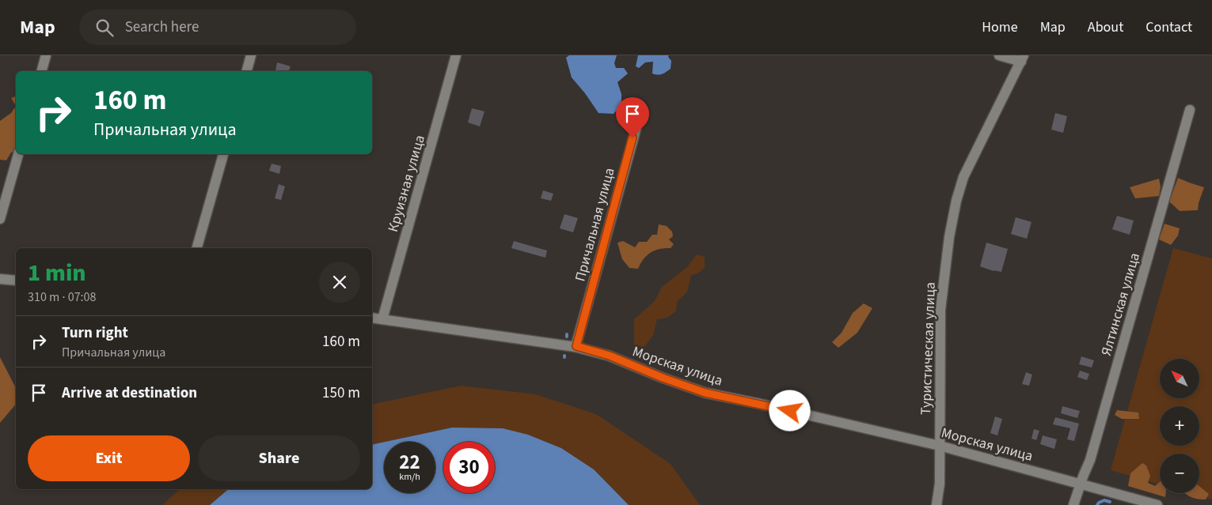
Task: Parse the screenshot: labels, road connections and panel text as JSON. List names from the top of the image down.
{
  "streets": {
    "street": [
      "Круизная улица",
      "Причальная улица",
      "Ялтинская улица",
      "Туристическая улица",
      "Морская улица"
    ]
  },
  "crossings": [
    ["Круизная улица", "Морская улица"],
    ["Причальная улица", "Морская улица"],
    ["Ялтинская улица", "Морская улица"],
    ["Туристическая улица", "Морская улица"]
  ],
  "north": "top left",
  "page": {
    "header": "Map",
    "search": "Search here",
    "nav": [
      "Home",
      "Map",
      "About",
      "Contact"
    ],
    "turn": ["160 m", "Причальная улица"],
    "heading": ["1 min", "310 m · 07:08"],
    "list": [
      {
        "name": "Turn right",
        "note": "Причальная улица",
        "value": "160 m"
      },
      {
        "name": "Arrive at destination",
        "value": "150 m"
      }
    ],
    "map_buttons": ["+", "−"],
    "buttons": ["Exit", "Share"],
    "speed": "22 km/h",
    "limit": "30"
  }
}
